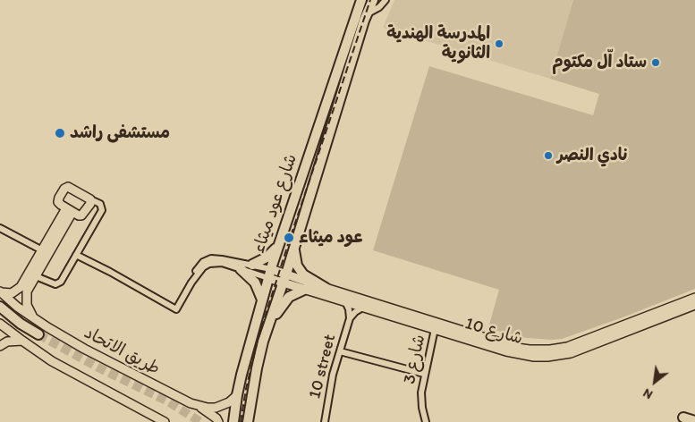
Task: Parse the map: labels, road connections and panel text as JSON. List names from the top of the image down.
{
  "streets": {
    "main road": ["شارع عود ميثاء", "شارع 10", "طريق الاتحاد"],
    "street": ["شارع 3", "10 street"]
  },
  "crossings": [
    ["شارع عود ميثاء", "شارع 10"],
    ["شارع عود ميثاء", "طريق الاتحاد"],
    ["شارع 10", "شارع 3"]
  ],
  "places": [
    "المدرسة الهندية الثانوية",
    "ستاد اّل مكتوم",
    "مستشفى راشد",
    "نادي النصر",
    "عود ميثاء"
  ],
  "north": "bottom left"
}
